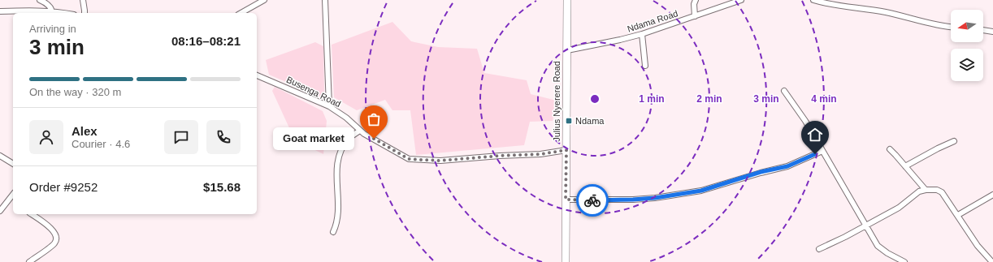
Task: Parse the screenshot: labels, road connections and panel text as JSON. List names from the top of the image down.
{
  "streets": {
    "highway": ["Julius Nyerere Road"],
    "street": ["Ndama Road", "Busenga Road"]
  },
  "crossings": [
    ["Ndama Road", "Julius Nyerere Road"],
    ["Busenga Road", "Julius Nyerere Road"]
  ],
  "places": {
    "transit": ["Ndama"],
    "other": ["Goat market"]
  },
  "north": "left",
  "page": {
    "heading": ["3 min", "Arriving in", "08:16–08:21"],
    "panel": [
      "Alex",
      "Courier · 4.6",
      "Order #9252",
      "$15.68"
    ],
    "bar": "On the way · 320 m",
    "bubble": "Goat market"
  },
  "rings": [
    "1 min",
    "2 min",
    "3 min",
    "4 min"
  ]
}
